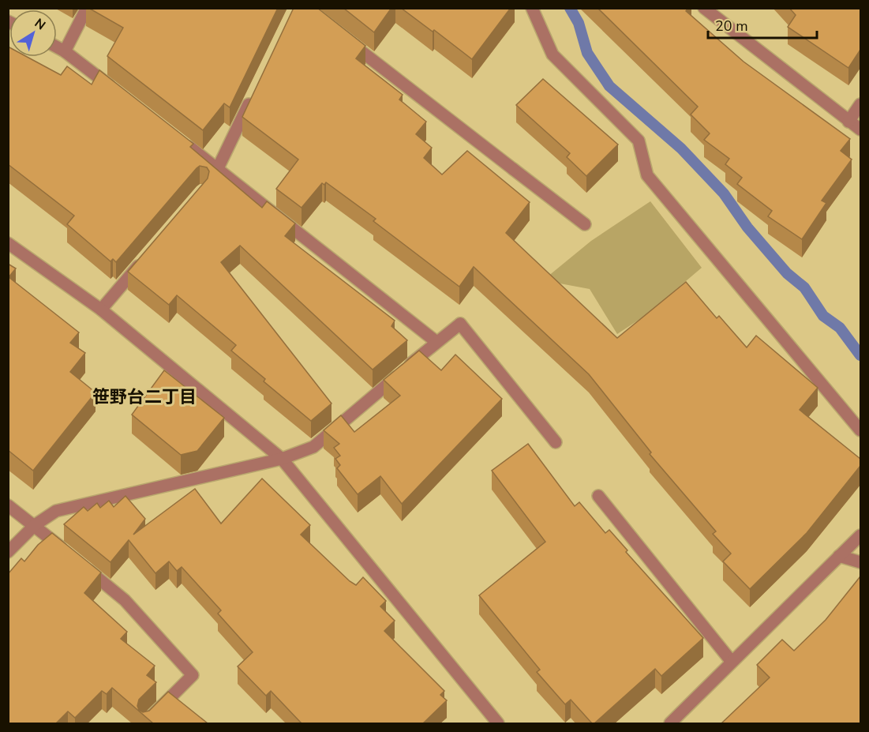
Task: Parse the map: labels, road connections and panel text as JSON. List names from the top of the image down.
{
  "districts": ["笹野台二丁目"],
  "scale_bar": "20 m",
  "north": "top right"
}
